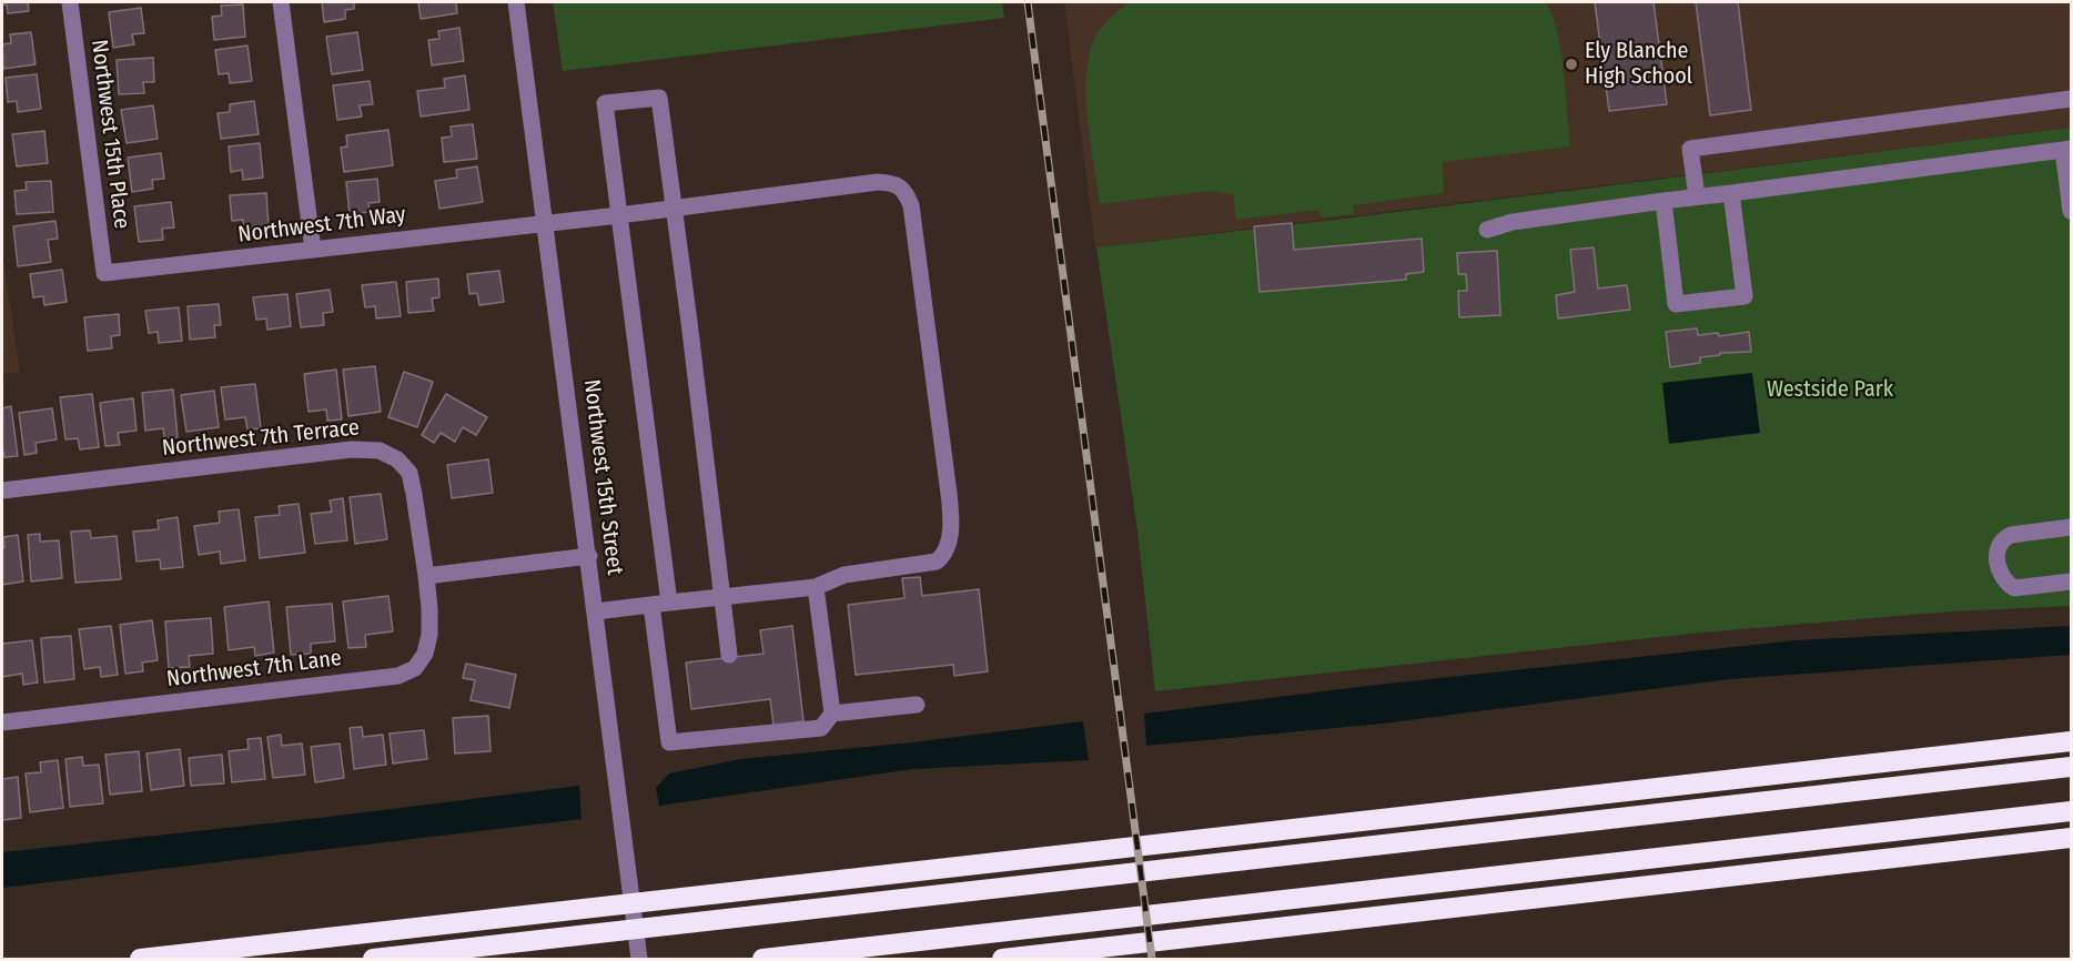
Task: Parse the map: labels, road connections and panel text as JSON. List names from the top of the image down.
{
  "streets": {
    "street": [
      "Northwest 15th Place",
      "Northwest 7th Way",
      "Northwest 7th Terrace",
      "Northwest 15th Street",
      "Northwest 7th Lane"
    ]
  },
  "crossings": [
    ["Northwest 15th Place", "Northwest 7th Way"],
    ["Northwest 7th Way", "Northwest 15th Street"],
    ["Northwest 7th Terrace", "Northwest 7th Lane"]
  ],
  "parks": ["Westside Park"],
  "places": ["Ely Blanche High School"]
}
